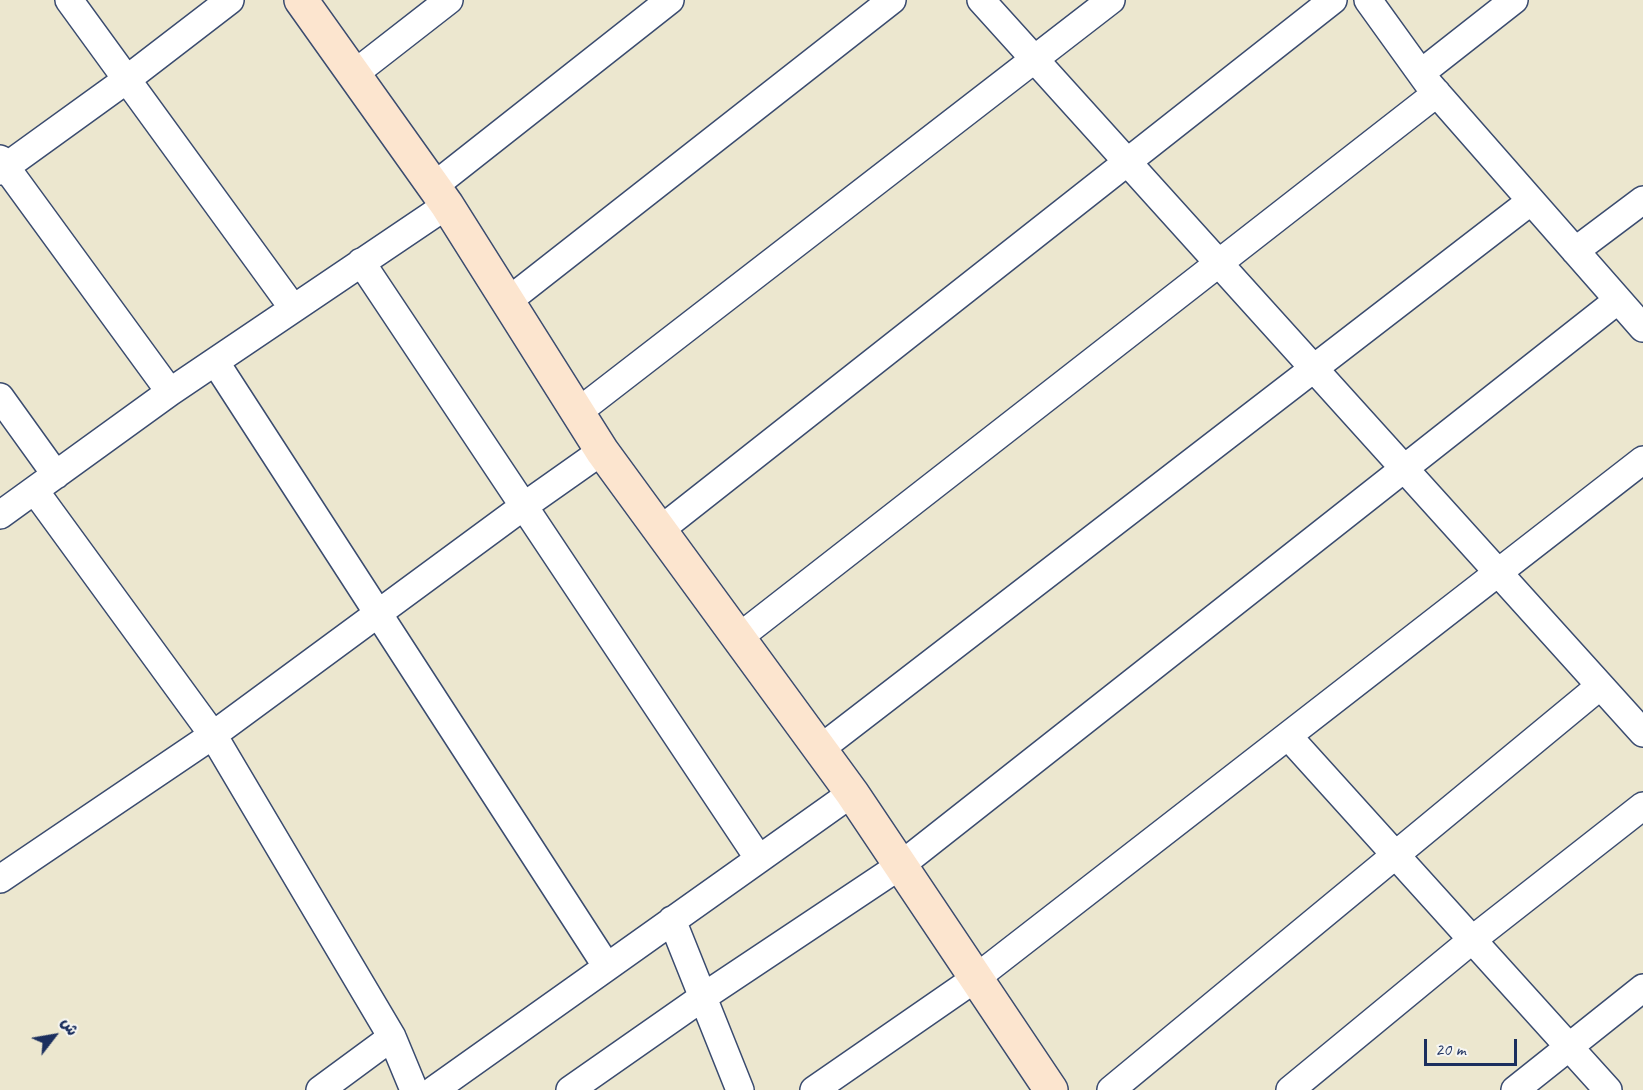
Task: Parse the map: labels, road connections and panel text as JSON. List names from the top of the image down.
{
  "scale_bar": "20 m",
  "north": "top right"
}
